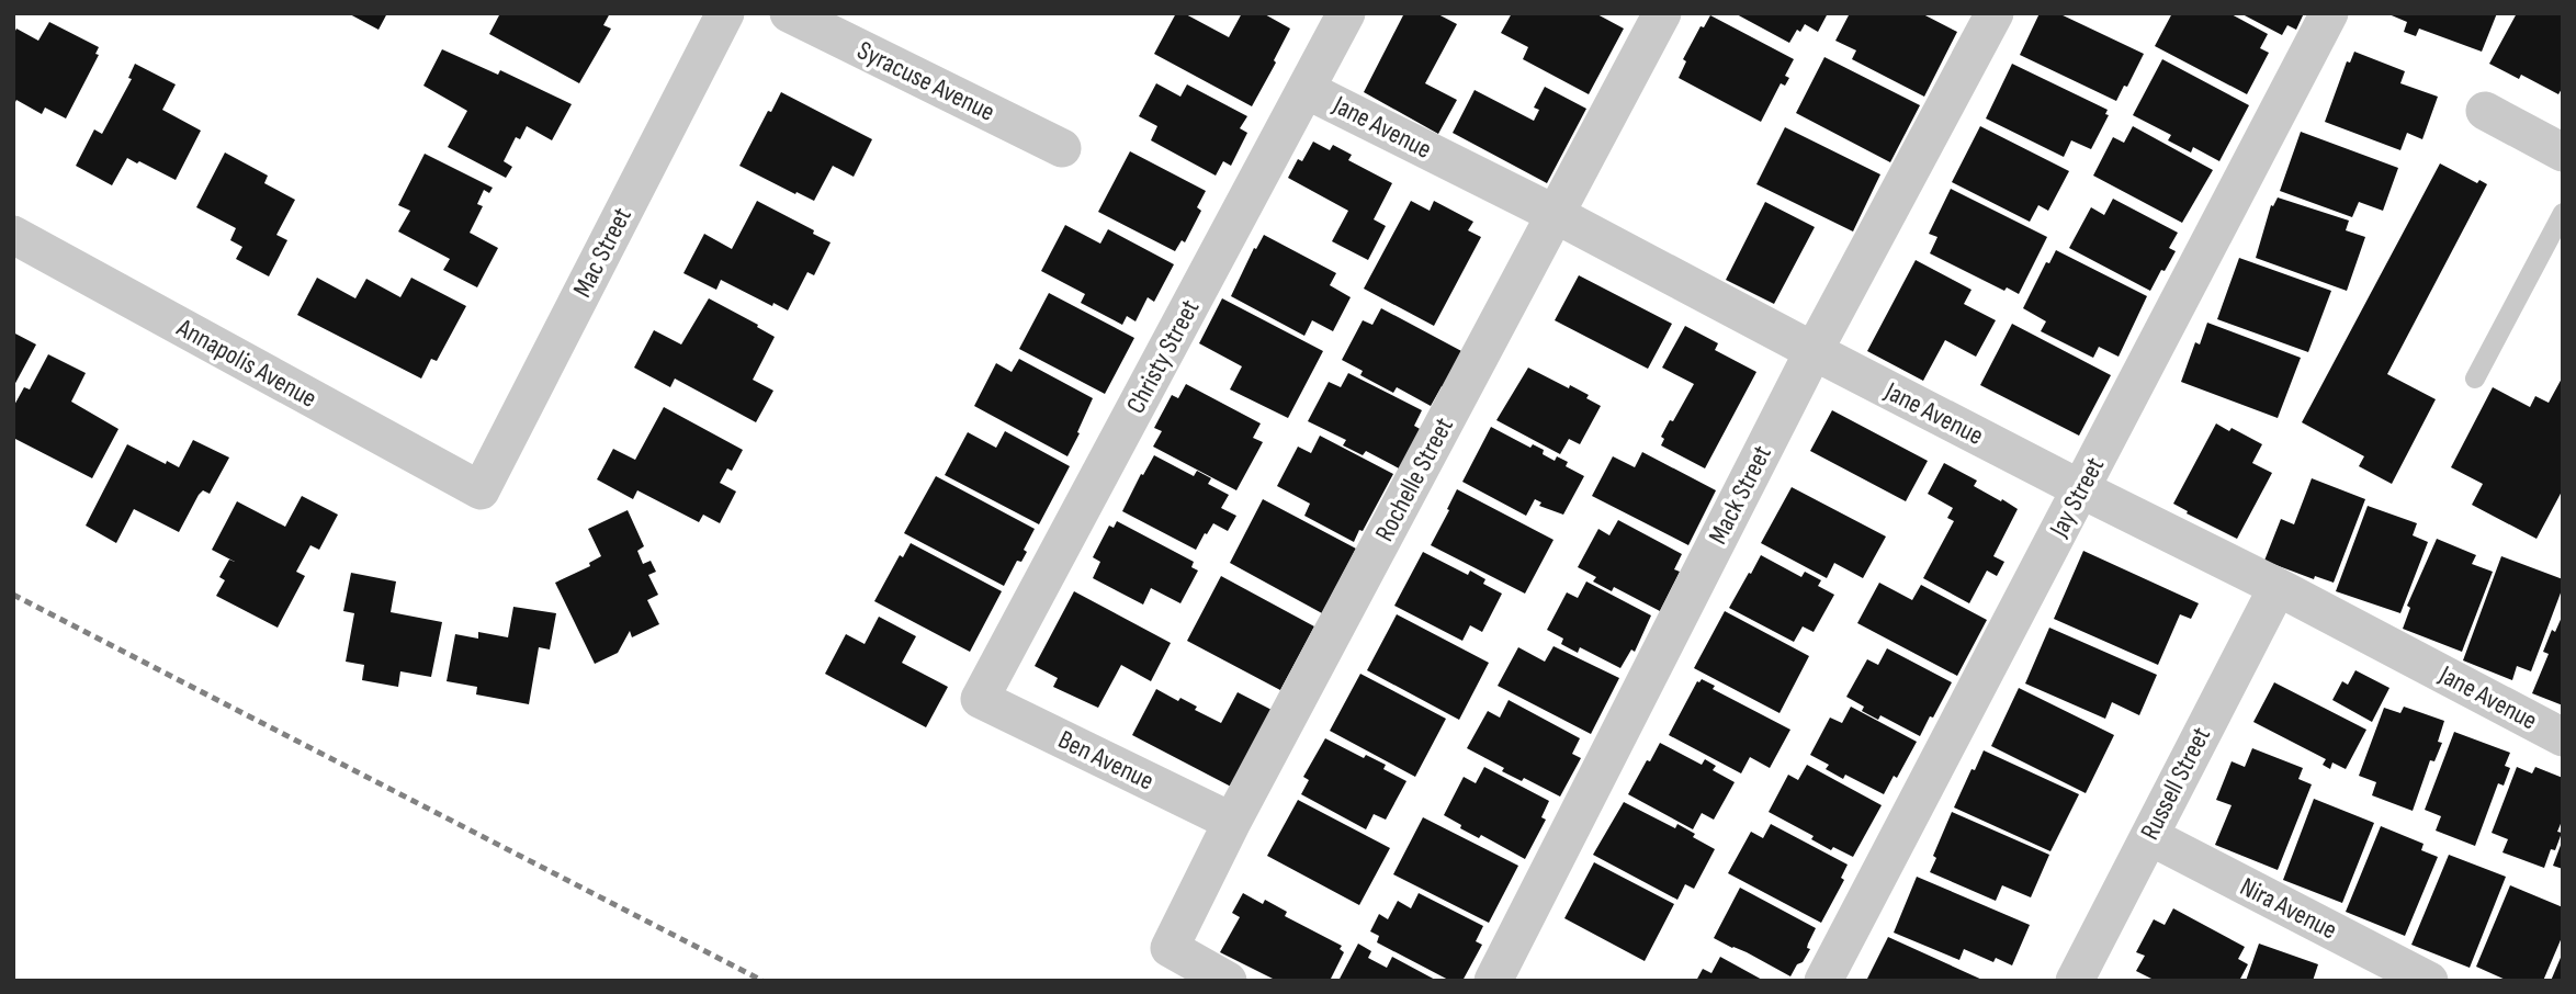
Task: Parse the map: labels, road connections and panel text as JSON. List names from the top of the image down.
{
  "streets": {
    "street": [
      "Syracuse Avenue",
      "Jane Avenue",
      "Mac Street",
      "Christy Street",
      "Annapolis Avenue",
      "Rochelle Street",
      "Mack Street",
      "Jay Street",
      "Ben Avenue",
      "Russell Street",
      "Nira Avenue"
    ]
  },
  "crossings": [
    ["Jane Avenue", "Christy Street"],
    ["Jane Avenue", "Rochelle Street"],
    ["Jane Avenue", "Mack Street"],
    ["Jane Avenue", "Jay Street"],
    ["Jane Avenue", "Russell Street"],
    ["Mac Street", "Annapolis Avenue"],
    ["Christy Street", "Ben Avenue"],
    ["Rochelle Street", "Ben Avenue"],
    ["Russell Street", "Nira Avenue"]
  ]
}
